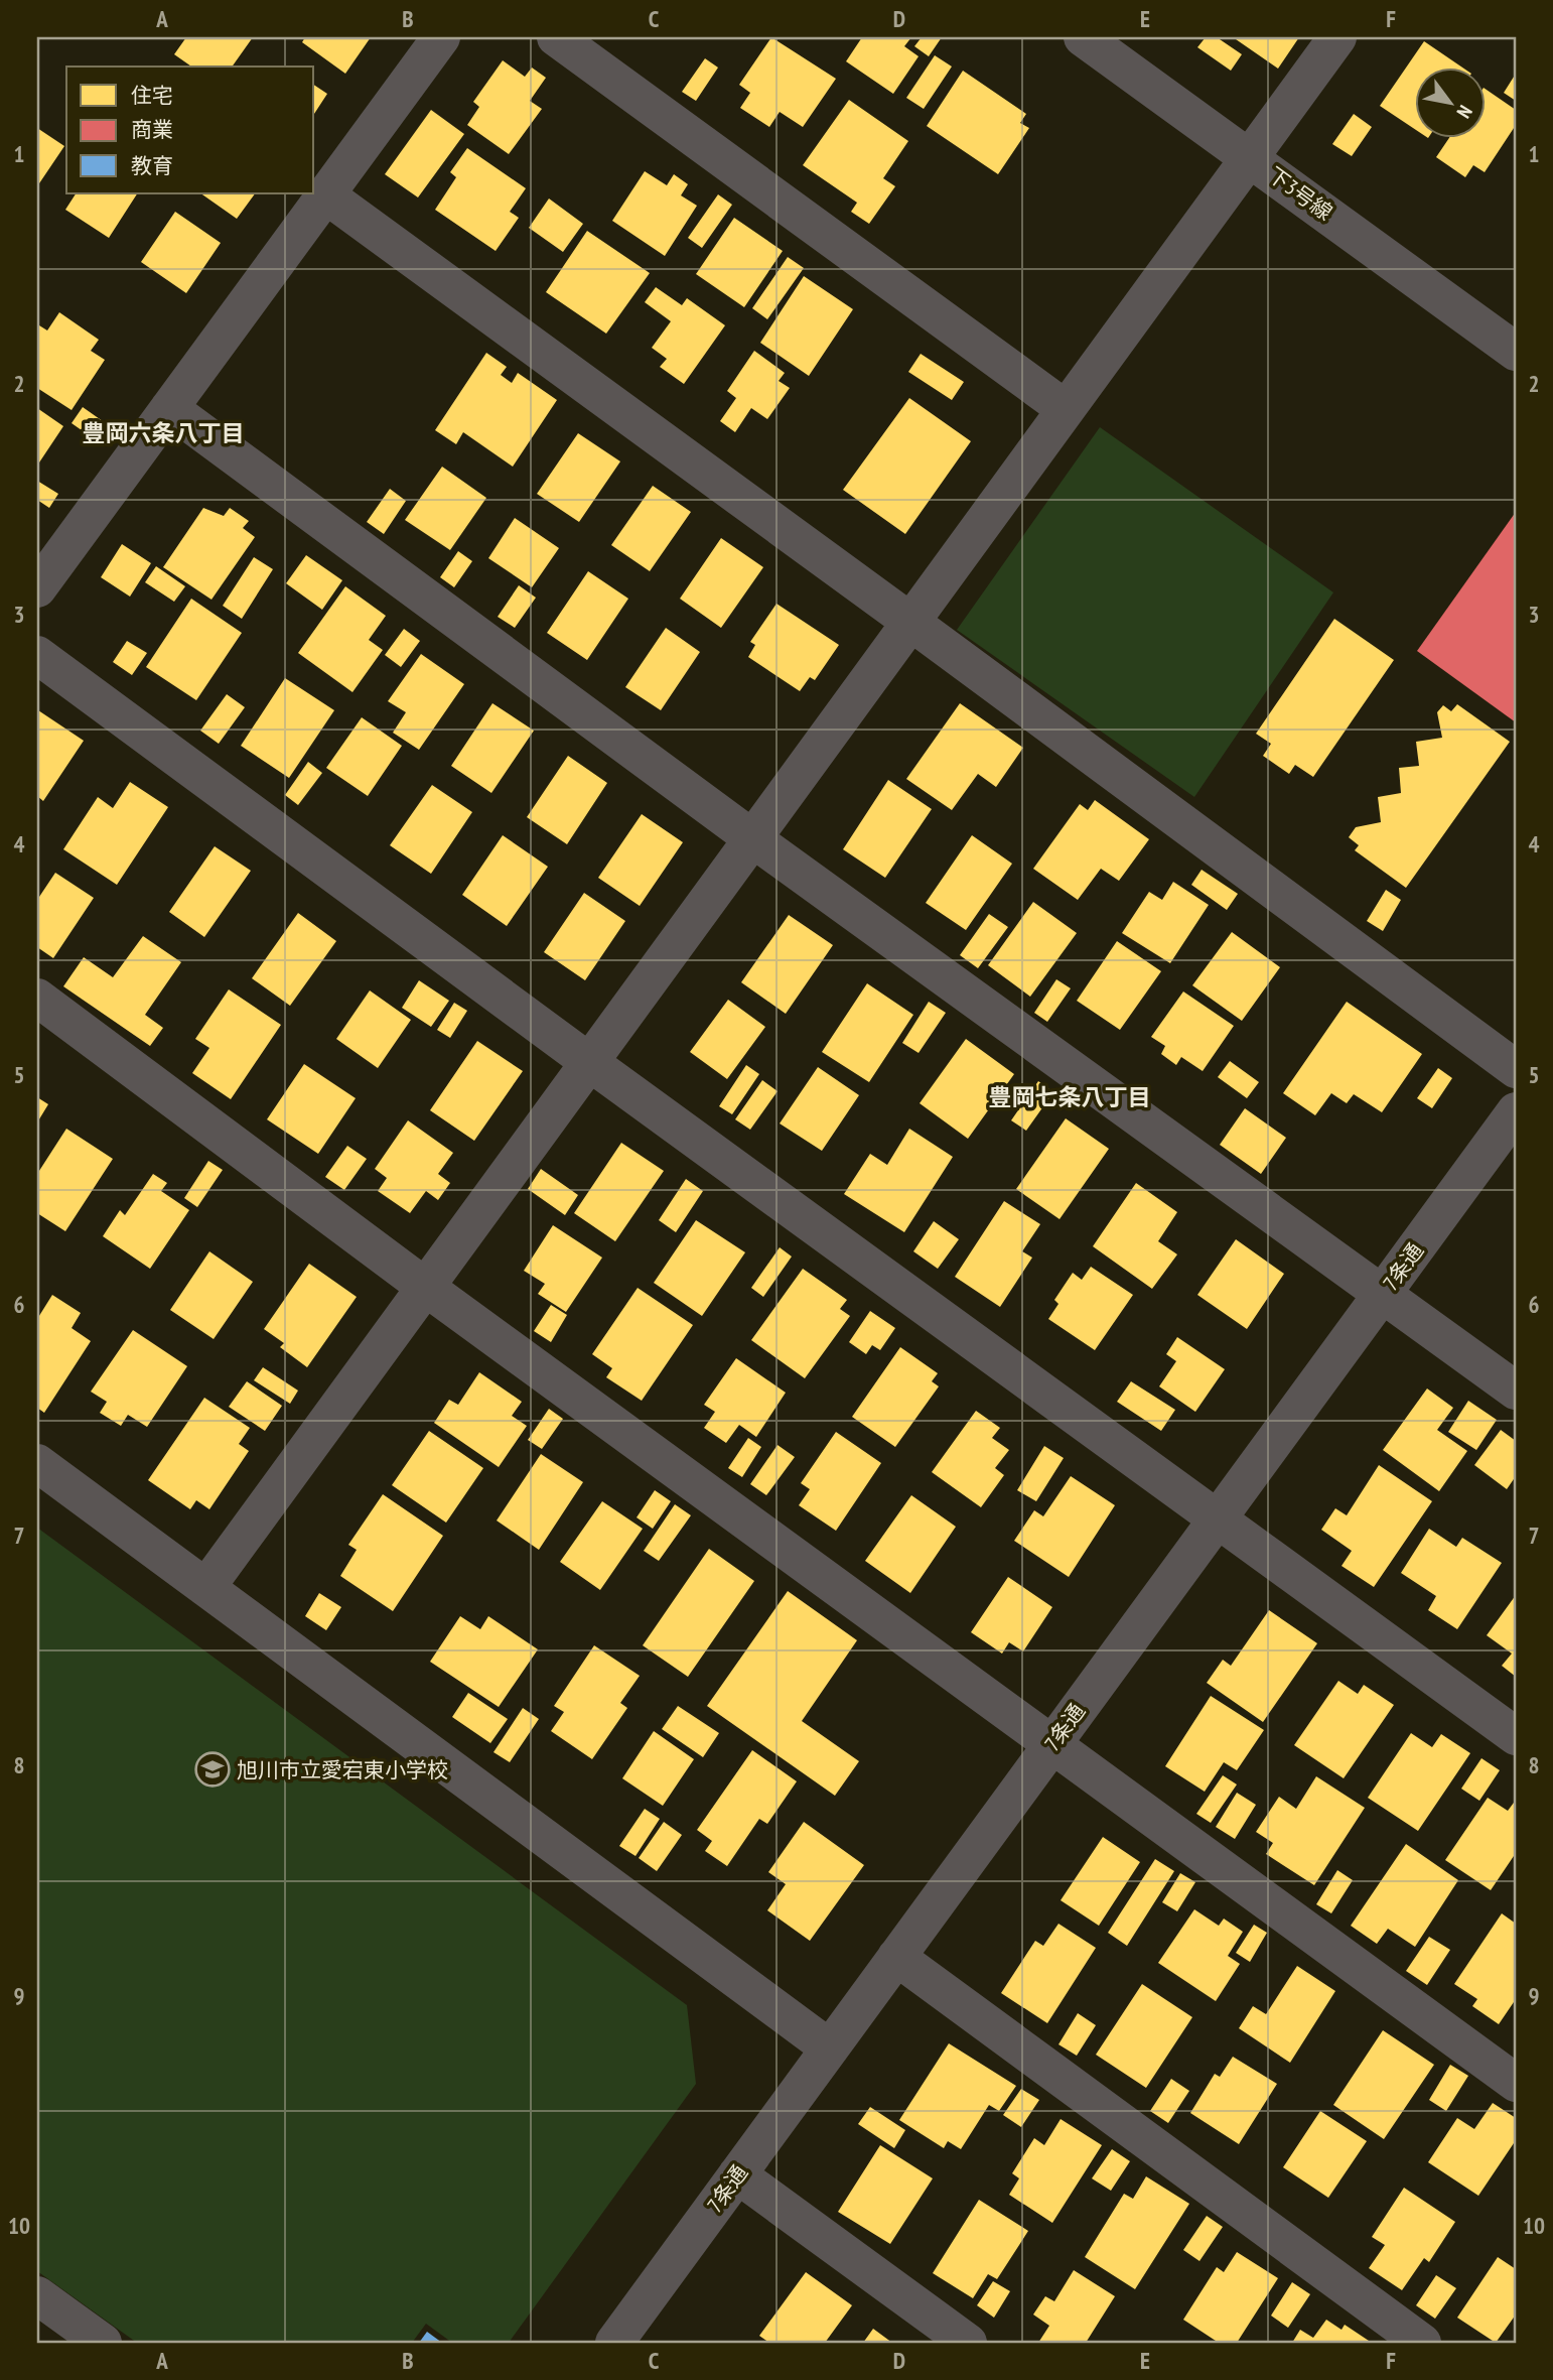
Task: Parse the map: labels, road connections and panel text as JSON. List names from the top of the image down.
{
  "streets": {
    "street": ["下3号線", "7条通"]
  },
  "districts": ["豊岡六条八丁目", "豊岡七条八丁目"],
  "places": {
    "school or university": ["旭川市立愛宕東小学校"]
  },
  "legend": ["住宅", "商業", "教育"],
  "north": "bottom right",
  "grid": {
    "columns": [
      "A",
      "B",
      "C",
      "D",
      "E",
      "F"
    ],
    "rows": [
      "1",
      "2",
      "3",
      "4",
      "5",
      "6",
      "7",
      "8",
      "9",
      "10"
    ]
  }
}
